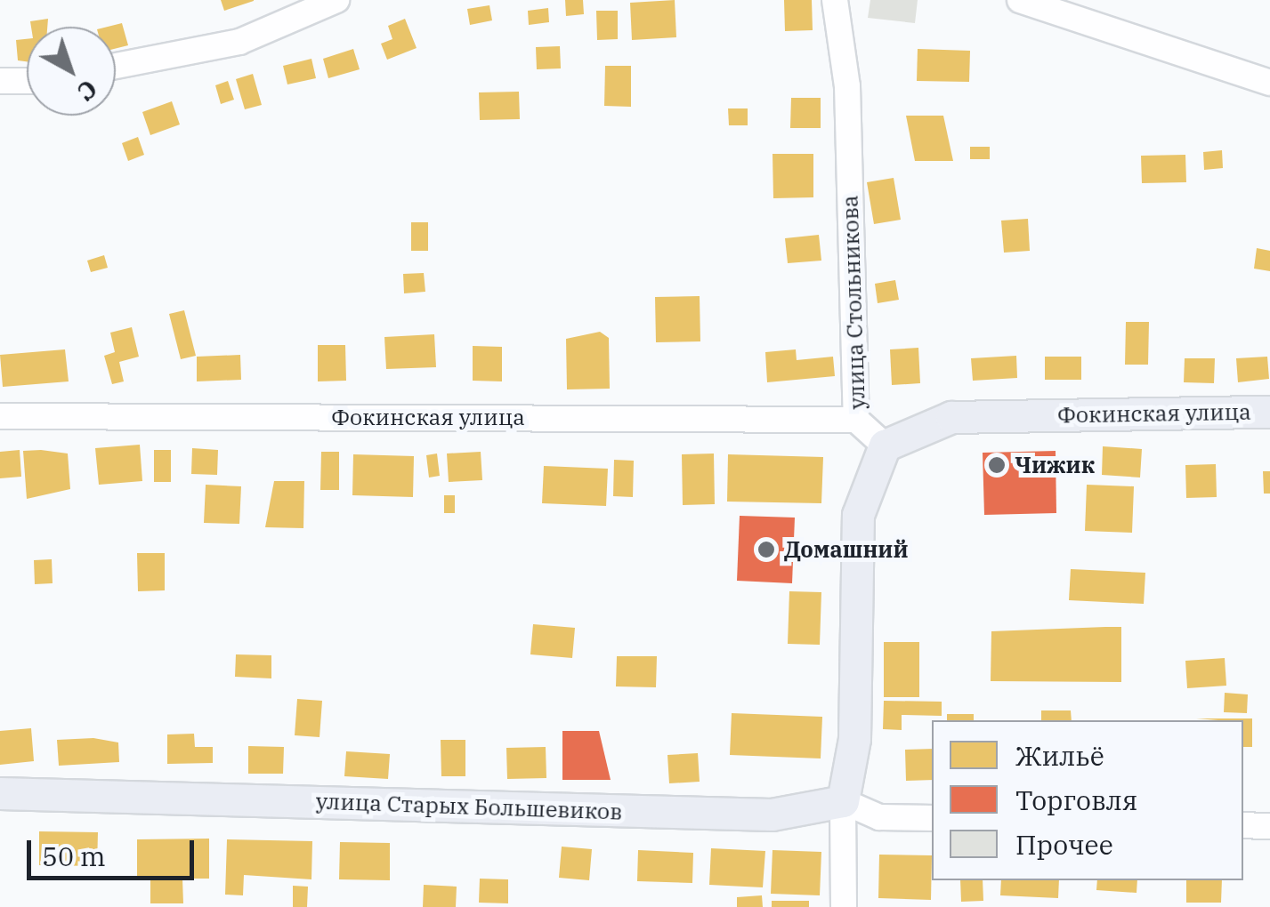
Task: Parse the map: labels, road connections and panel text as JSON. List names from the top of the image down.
{
  "streets": {
    "main road": ["Фокинская улица", "улица Старых Большевиков"],
    "street": ["улица Стольникова"]
  },
  "crossings": [
    ["улица Стольникова", "Фокинская улица"]
  ],
  "places": ["Чижик", "Домашний"],
  "legend": ["Жильё", "Торговля", "Прочее"],
  "scale_bar": "50 m",
  "north": "bottom right"
}
